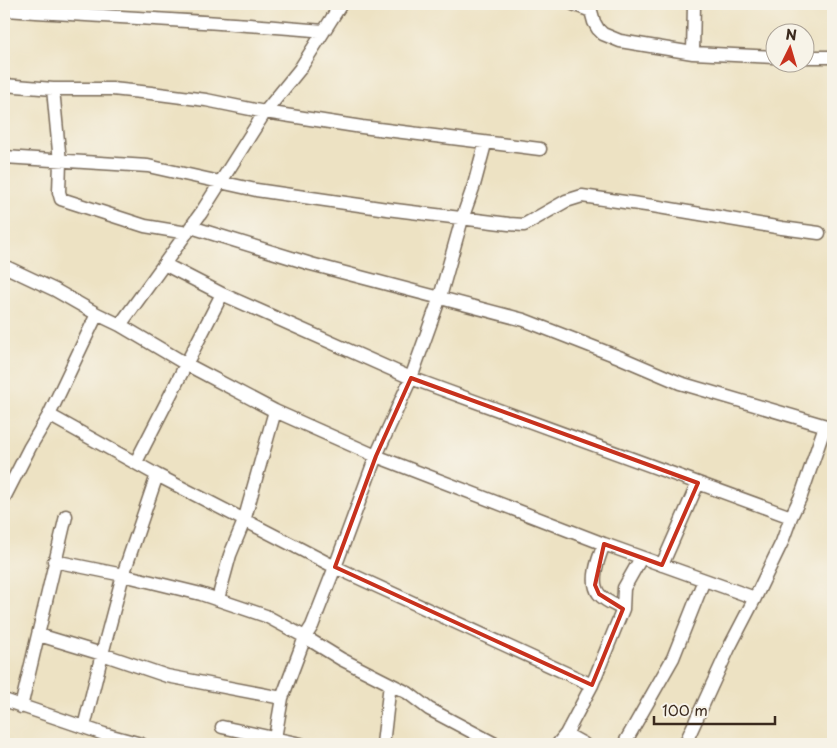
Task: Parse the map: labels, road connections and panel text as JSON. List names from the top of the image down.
{
  "scale_bar": "100 m",
  "north": "top"
}
